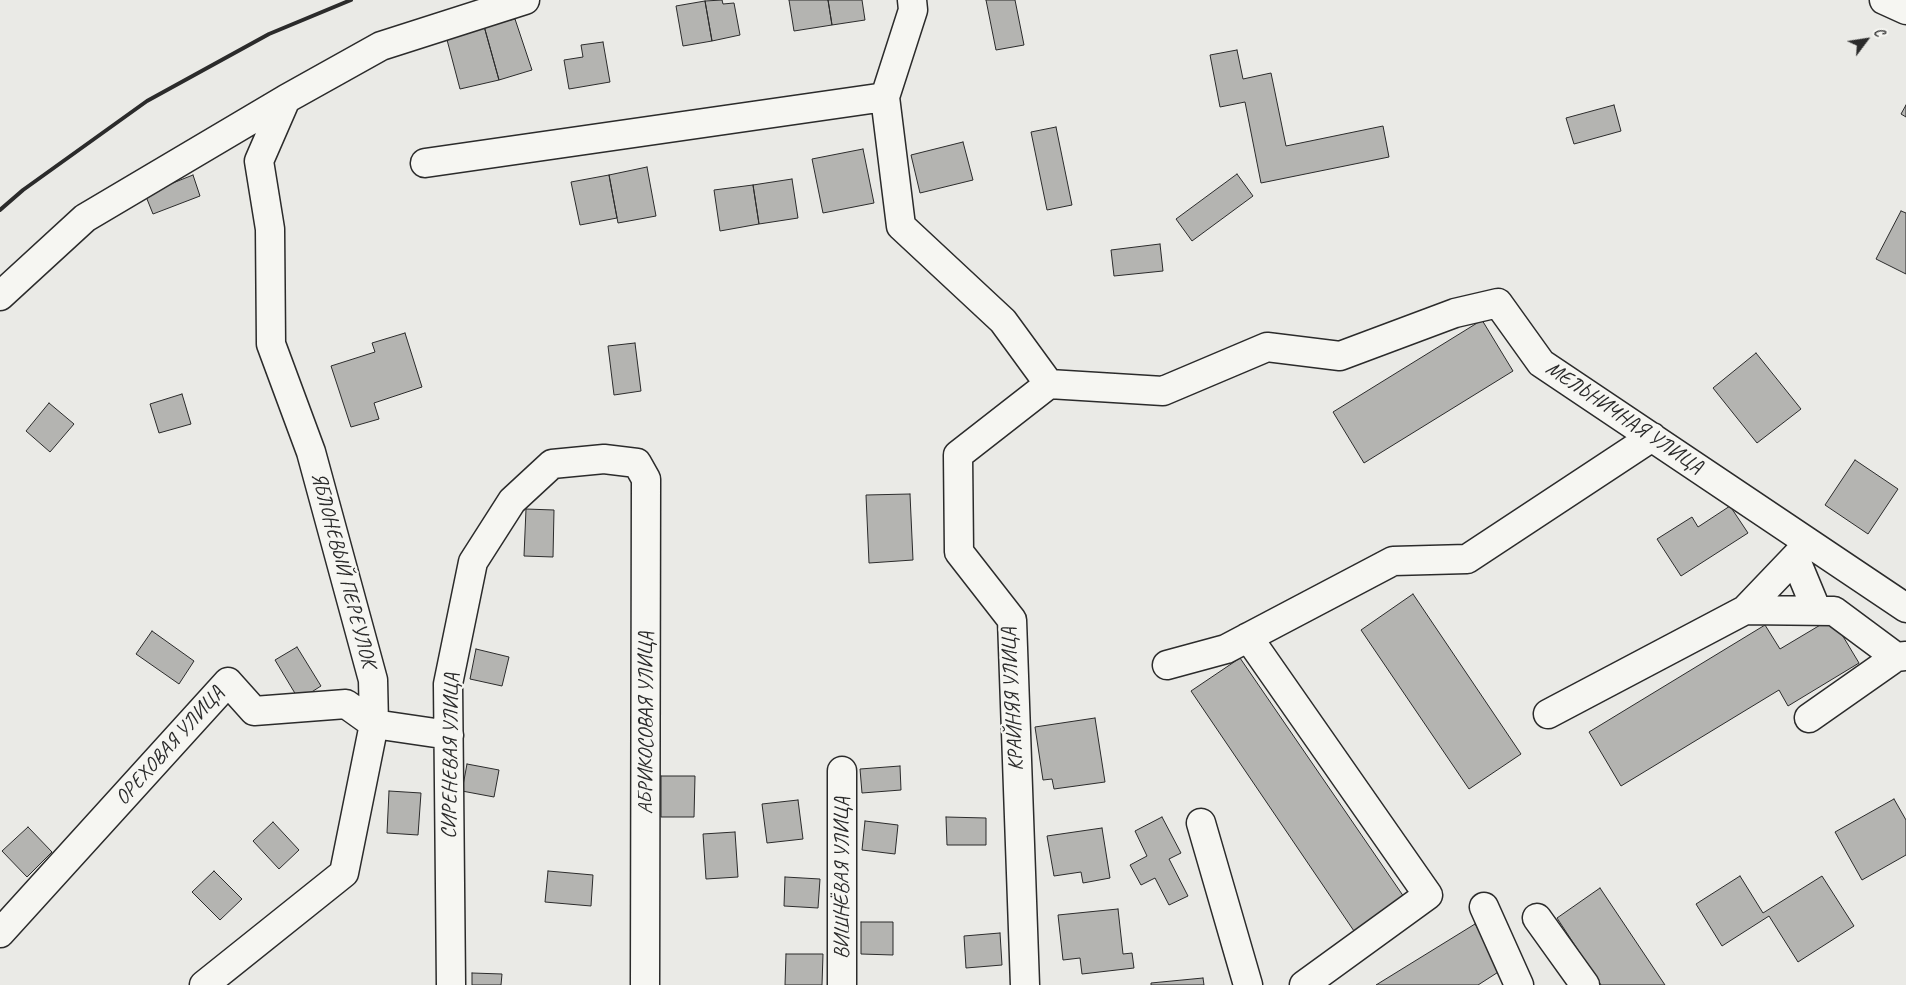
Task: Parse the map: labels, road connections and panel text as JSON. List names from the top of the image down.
{
  "streets": {
    "street": [
      "МЕЛЬНИЧНАЯ УЛИЦА",
      "ЯБЛОНЕВЫЙ ПЕРЕУЛОК",
      "КРАЙНЯЯ УЛИЦА",
      "АБРИКОСОВАЯ УЛИЦА",
      "ОРЕХОВАЯ УЛИЦА",
      "СИРЕНЕВАЯ УЛИЦА",
      "ВИШНЁВАЯ УЛИЦА"
    ]
  },
  "crossings": [
    ["МЕЛЬНИЧНАЯ УЛИЦА", "КРАЙНЯЯ УЛИЦА"],
    ["ЯБЛОНЕВЫЙ ПЕРЕУЛОК", "ОРЕХОВАЯ УЛИЦА"],
    ["АБРИКОСОВАЯ УЛИЦА", "СИРЕНЕВАЯ УЛИЦА"]
  ],
  "north": "top right"
}
